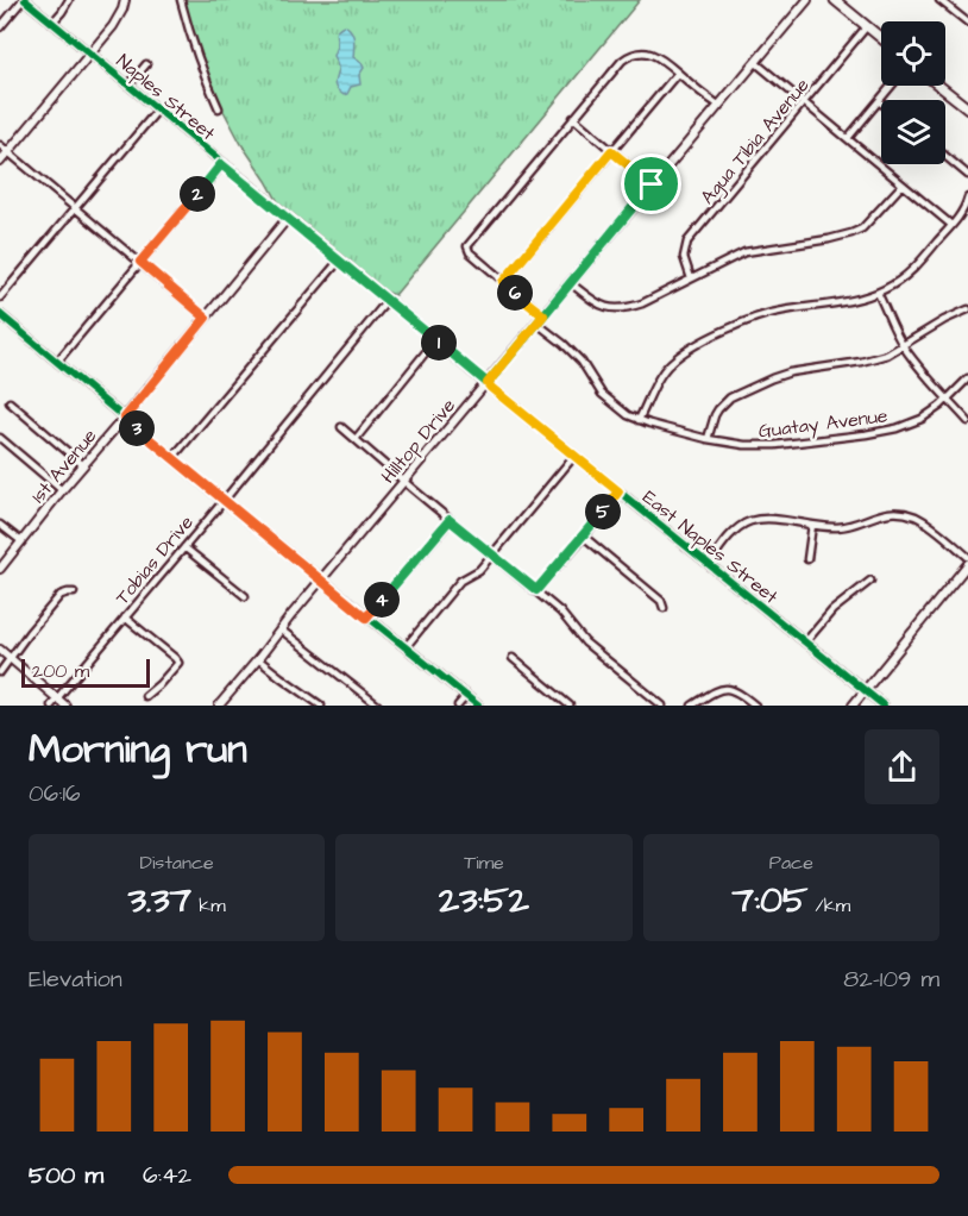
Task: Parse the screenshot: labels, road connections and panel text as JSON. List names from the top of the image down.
{
  "streets": {
    "street": [
      "Naples Street",
      "Agua Tibia Avenue",
      "Guatay Avenue",
      "Hilltop Drive",
      "1st Avenue",
      "East Naples Street",
      "Tobias Drive"
    ]
  },
  "crossings": [
    ["Naples Street", "1st Avenue"],
    ["Naples Street", "East Naples Street"],
    ["Naples Street", "Tobias Drive"],
    ["Guatay Avenue", "Hilltop Drive"],
    ["Hilltop Drive", "East Naples Street"],
    ["East Naples Street", "Tobias Drive"]
  ],
  "scale_bar": "200 m",
  "page": {
    "pins": [
      "2",
      "6",
      "1",
      "3",
      "5",
      "4"
    ],
    "scale": "200 m",
    "heading": ["Morning run", "06:16"],
    "stats": [
      ["Distance", "3.37 km"],
      ["Time", "23:52"],
      ["Pace", "7:05 /km"]
    ],
    "chart": ["Elevation", "82–109 m"],
    "list": [
      {
        "name": "500 m",
        "note": "6:42"
      }
    ]
  }
}
